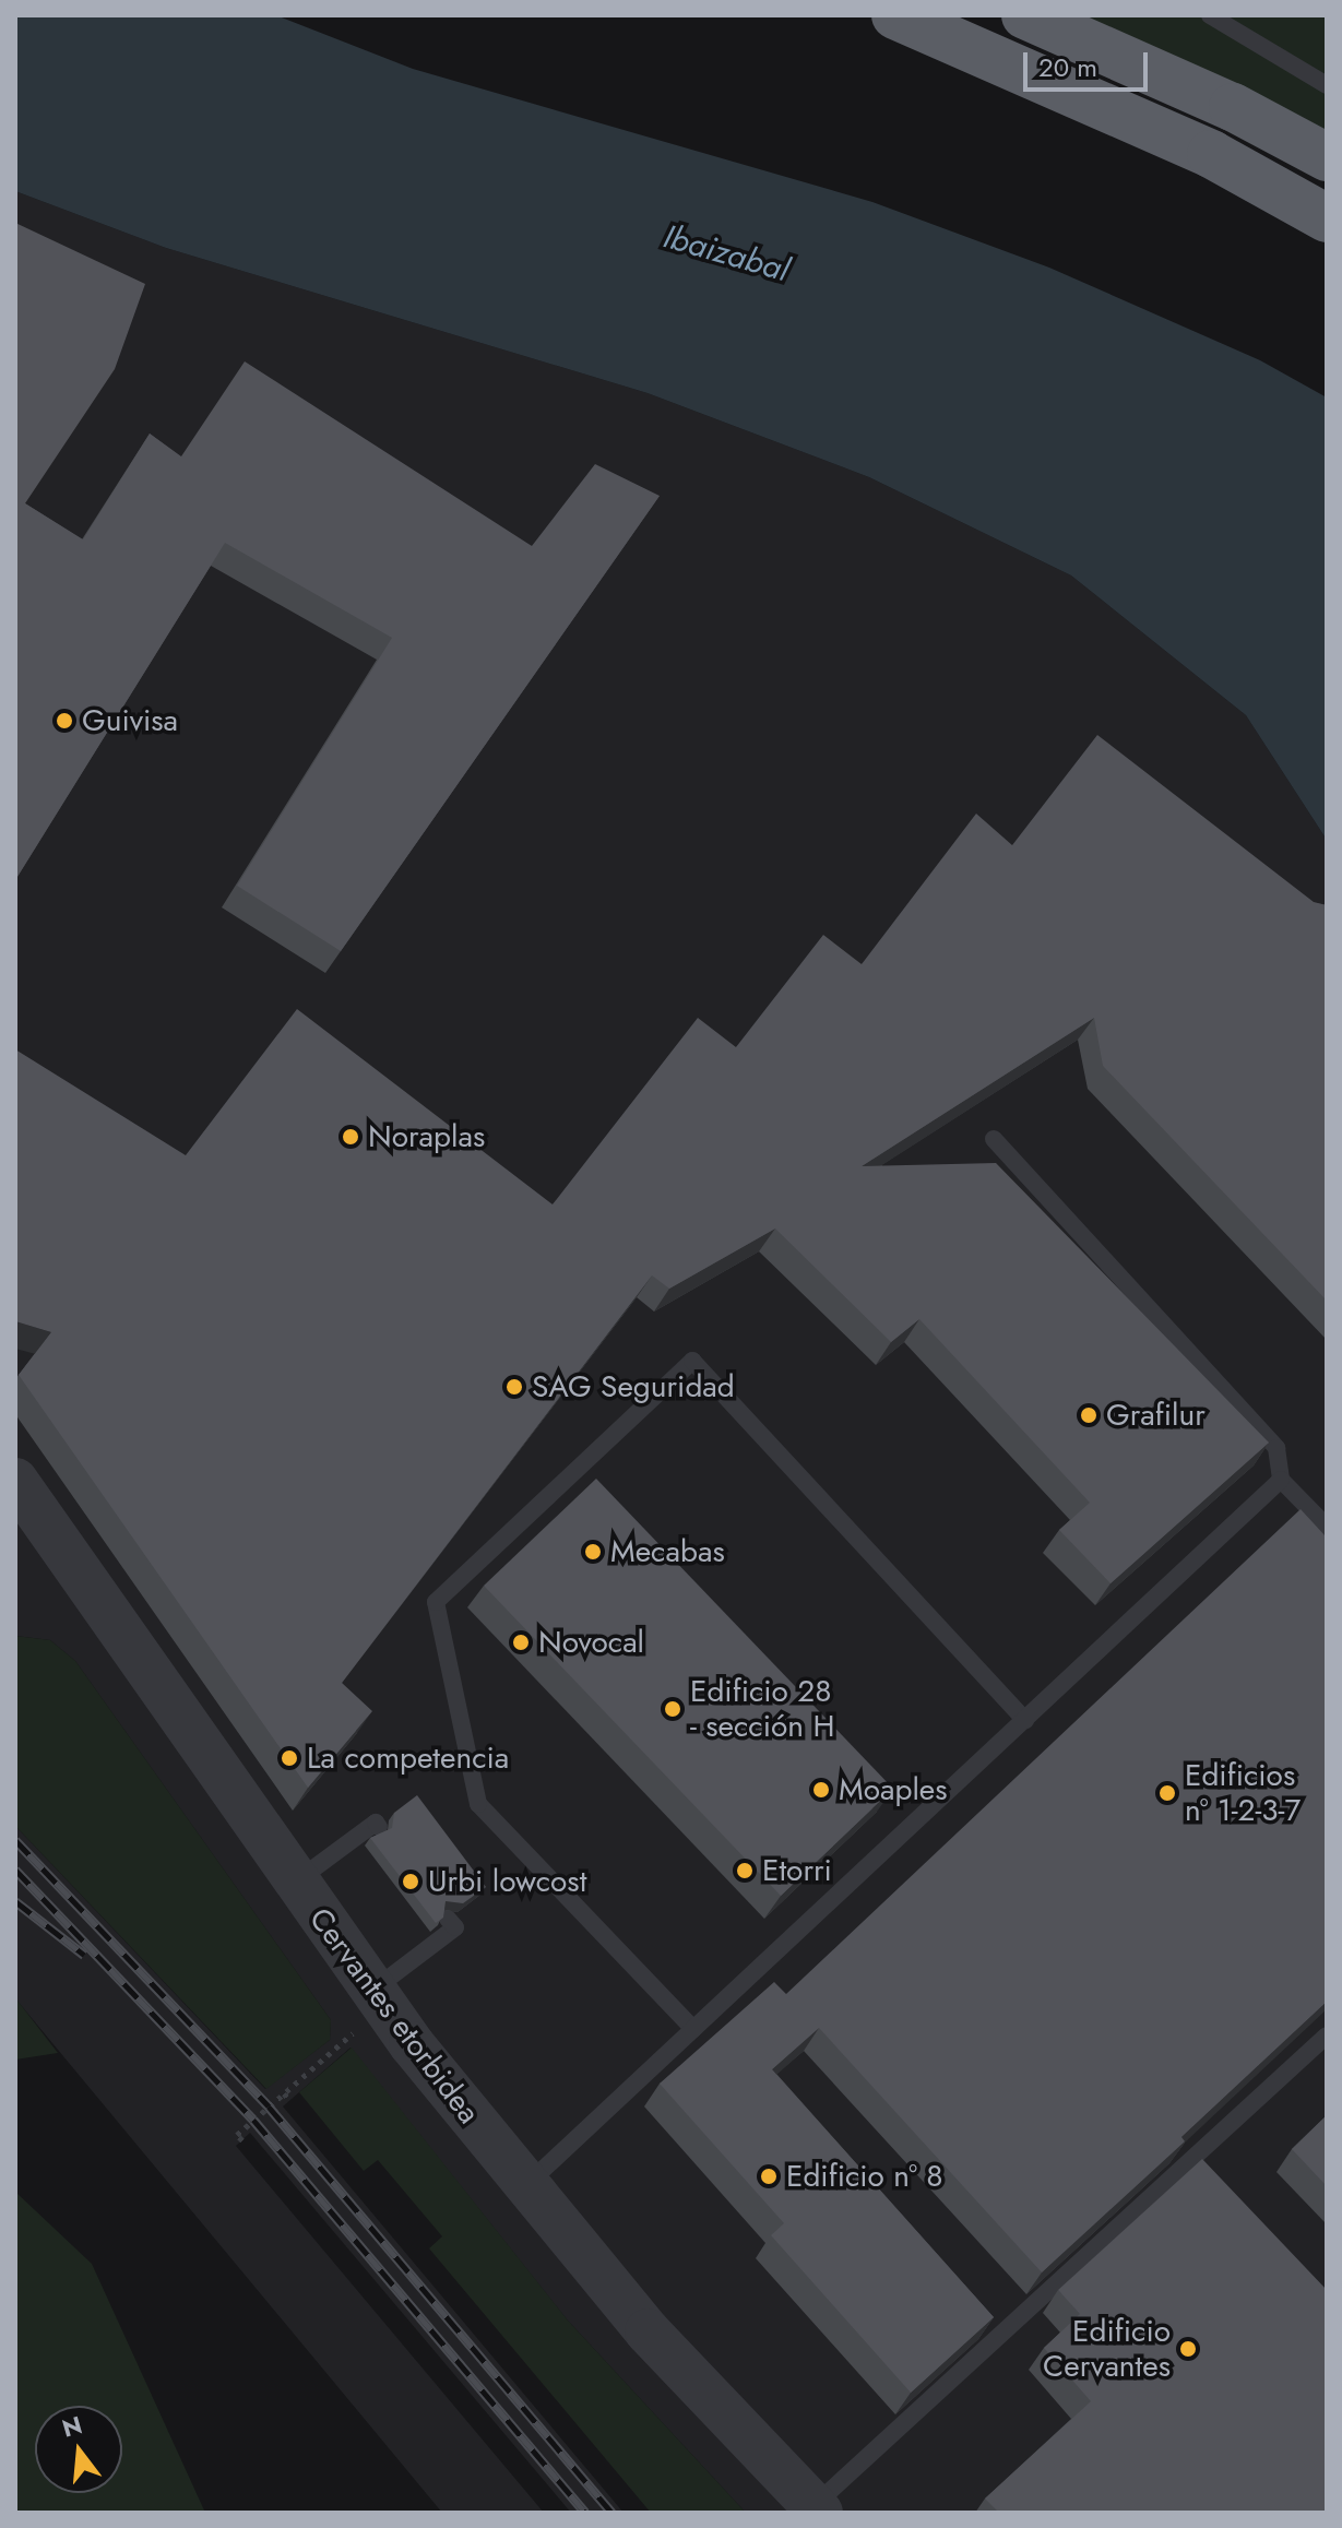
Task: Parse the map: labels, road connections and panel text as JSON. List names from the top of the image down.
{
  "streets": {
    "street": ["Cervantes etorbidea"]
  },
  "water": ["Ibaizabal"],
  "places": [
    "Guivisa",
    "Noraplas",
    "SAG Seguridad",
    "Grafilur",
    "Mecabas",
    "Novocal",
    "Edificio 28 - sección H",
    "La competencia",
    "Moaples",
    "Edificios nº 1-2-3-7",
    "Etorri",
    "Urbi lowcost",
    "Edificio nº 8",
    "Edificio Cervantes"
  ],
  "scale_bar": "20 m",
  "north": "top"
}
